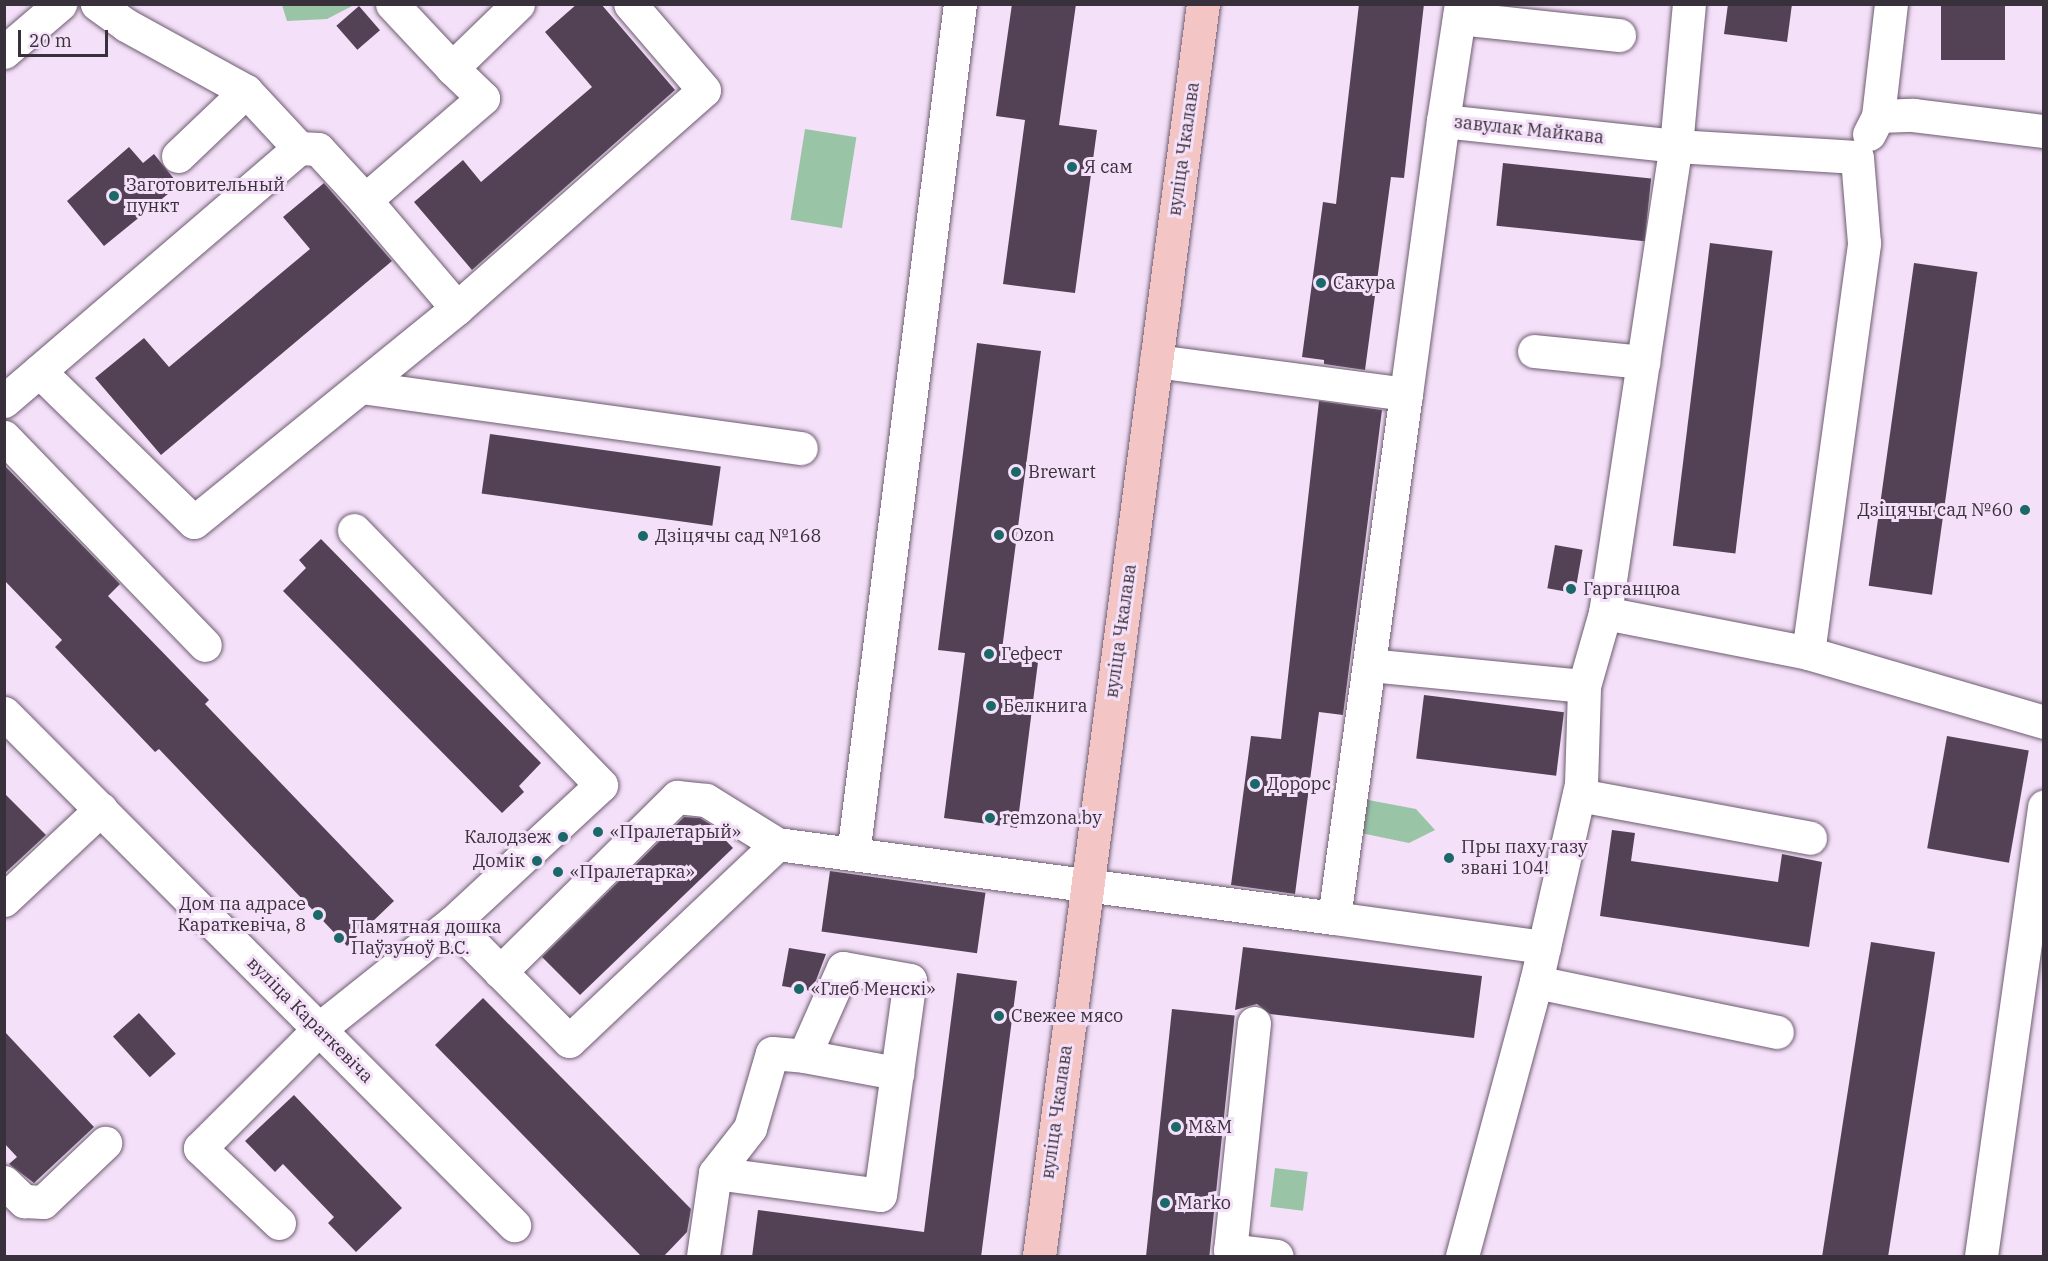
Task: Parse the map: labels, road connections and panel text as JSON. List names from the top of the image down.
{
  "streets": {
    "main road": ["вуліца Чкалава"],
    "street": ["завулак Майкава", "вуліца Караткевіча"]
  },
  "places": [
    "Я сам",
    "Заготовительный пункт",
    "Сакура",
    "Brewart",
    "Дзіцячы сад №60",
    "Ozon",
    "Дзіцячы сад №168",
    "Гарганцюа",
    "Гефест",
    "Белкнига",
    "Дорорс",
    "remzona.by",
    "«Пралетарый»",
    "Калодзеж",
    "Пры паху газу звані 104!",
    "Домік",
    "«Пралетарка»",
    "Дом па адрасе Караткевіча, 8",
    "Памятная дошка Паўзуноў В.С.",
    "«Глеб Менскі»",
    "Свежее мясо",
    "M&M",
    "Marko"
  ],
  "scale_bar": "20 m"
}
